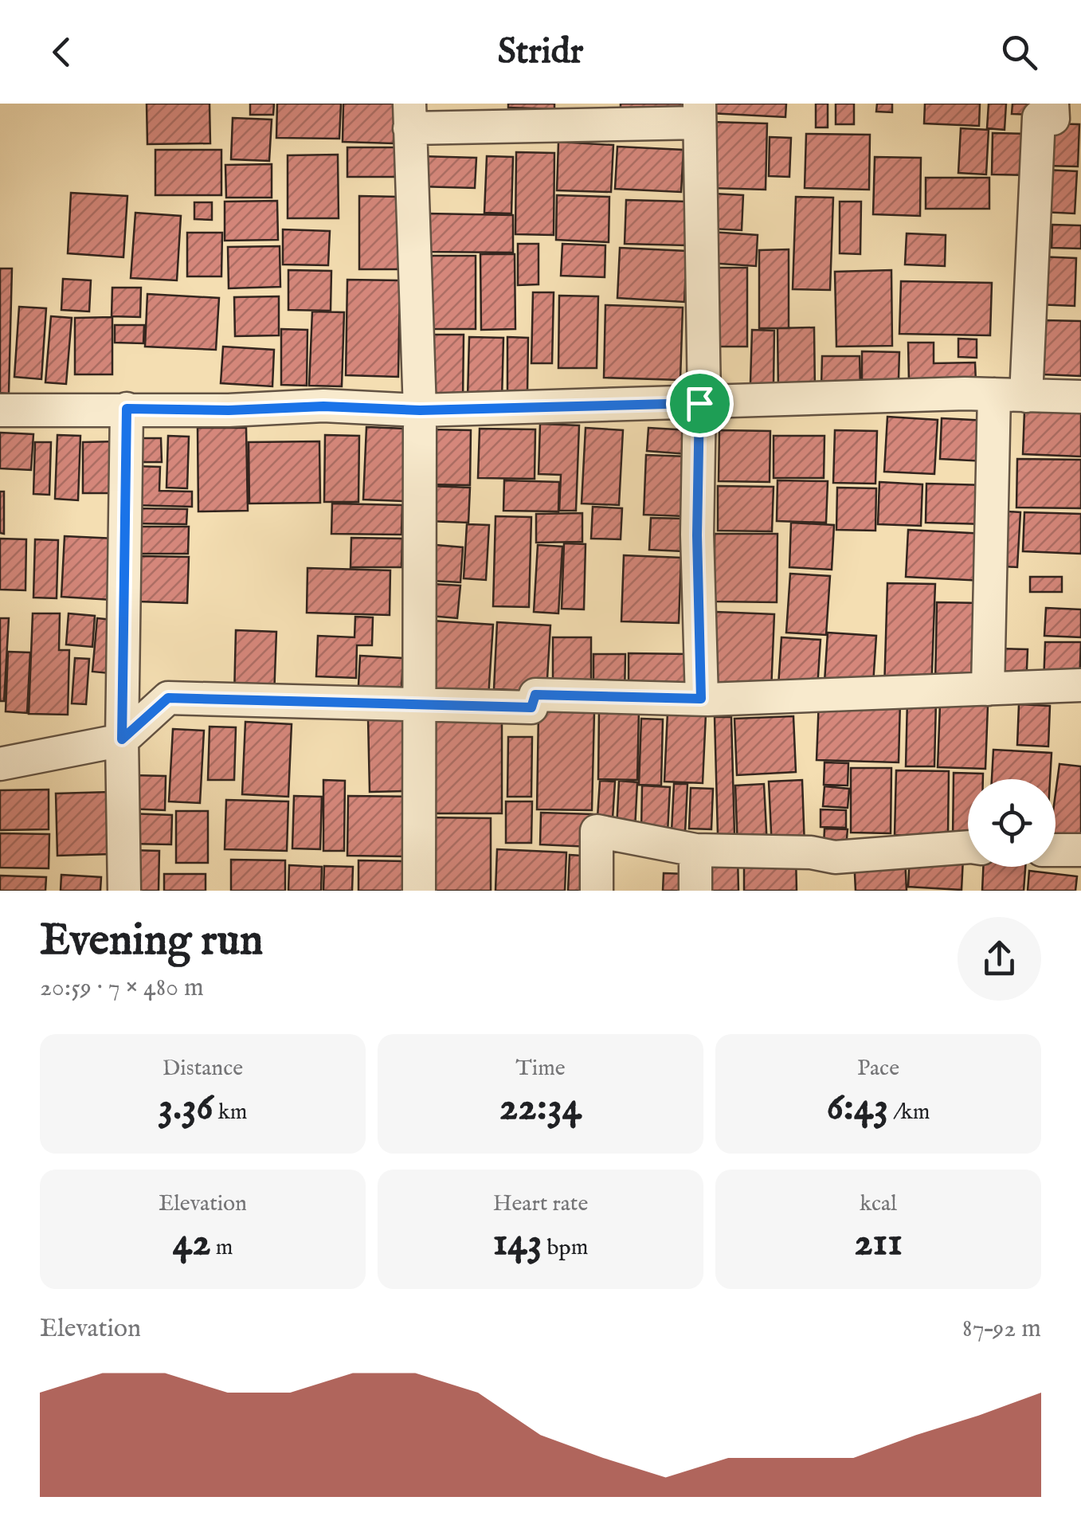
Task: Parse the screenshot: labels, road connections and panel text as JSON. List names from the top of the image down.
{
  "page": {
    "header": "Stridr",
    "heading": ["Evening run", "20:59 · 7 × 480 m"],
    "stats": [
      ["Distance", "3.36 km"],
      ["Time", "22:34"],
      ["Pace", "6:43 /km"],
      ["Elevation", "42 m"],
      ["Heart rate", "143 bpm"],
      ["kcal", "211"]
    ],
    "chart": ["Elevation", "87–92 m"]
  }
}
